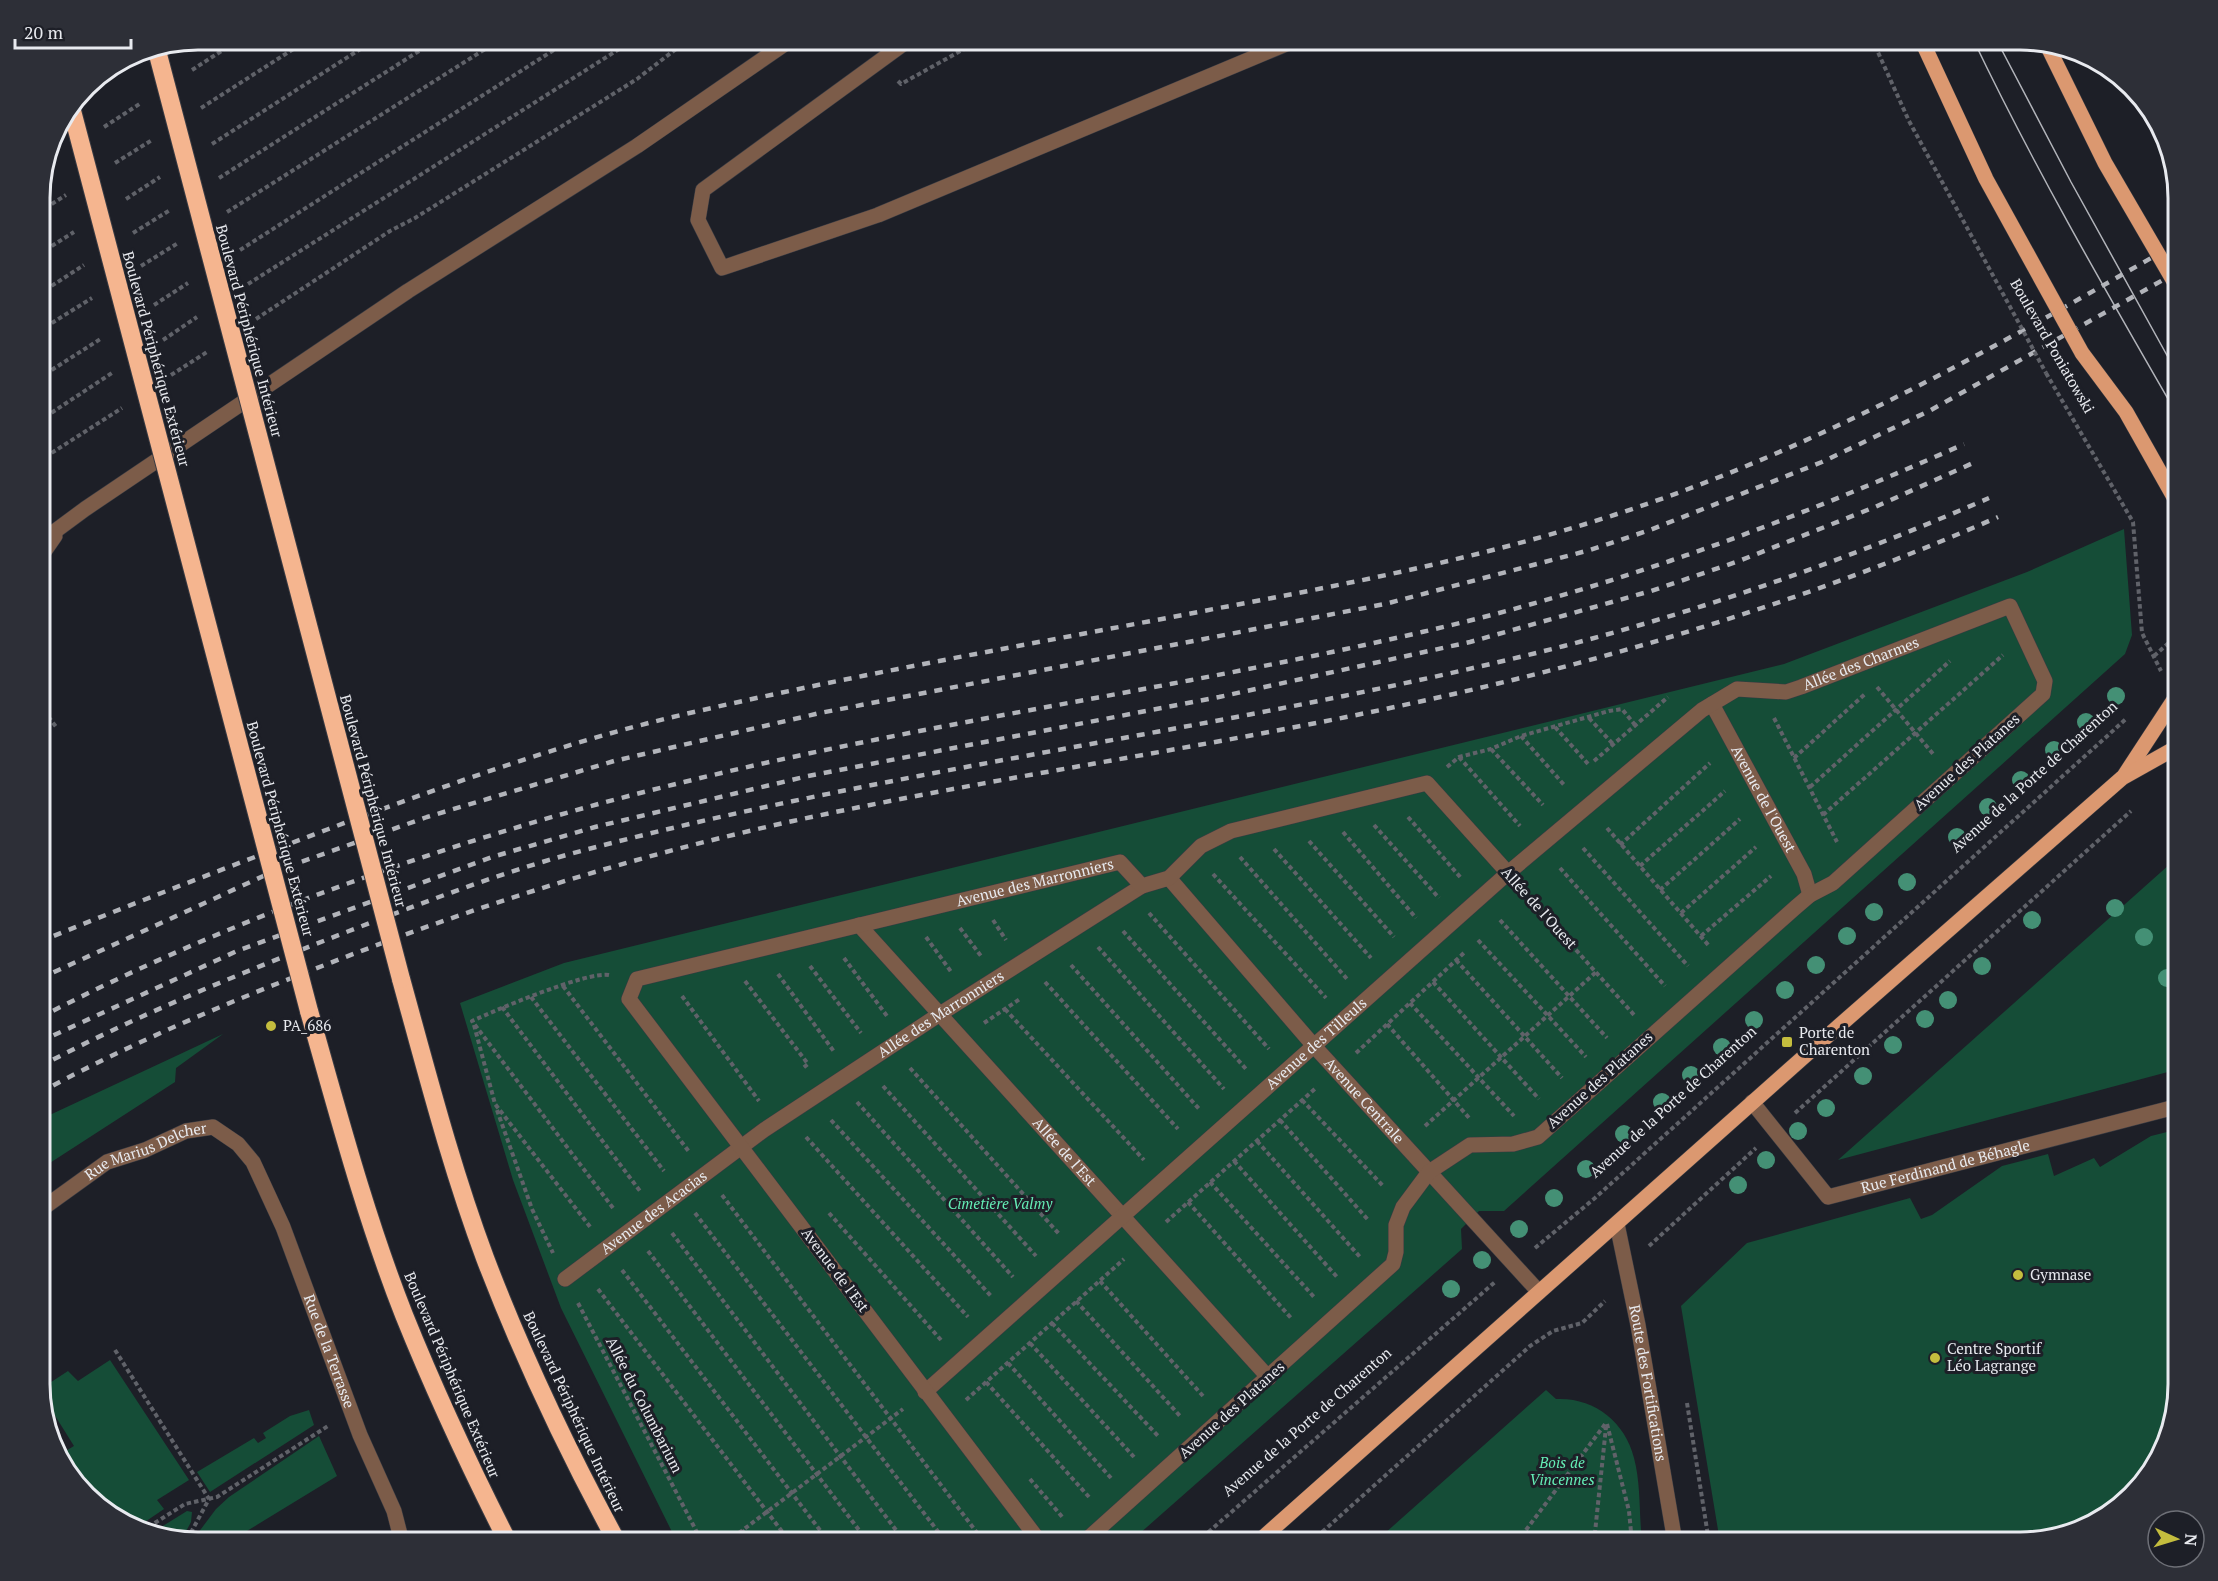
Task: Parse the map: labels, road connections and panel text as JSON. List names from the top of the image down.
{
  "streets": {
    "highway": ["Boulevard Périphérique Intérieur", "Boulevard Périphérique Extérieur"],
    "main road": ["Boulevard Poniatowski"],
    "street": [
      "Allée des Charmes",
      "Avenue des Platanes",
      "Avenue de l'Ouest",
      "Avenue des Marronniers",
      "Allée de l'Ouest",
      "Allée des Marronniers",
      "Avenue des Tilleuls",
      "Avenue Centrale",
      "Allée de l'Est",
      "Rue Marius Delcher",
      "Rue Ferdinand de Béhagle",
      "Avenue des Acacias",
      "Avenue de l'Est",
      "Rue de la Terrasse",
      "Route des Fortifications"
    ],
    "path": ["Avenue de la Porte de Charenton", "Allée du Columbarium"]
  },
  "crossings": [
    ["Allée des Charmes", "Avenue des Platanes"],
    ["Allée des Charmes", "Avenue de l'Ouest"],
    ["Allée des Charmes", "Avenue des Tilleuls"],
    ["Avenue des Platanes", "Avenue de l'Ouest"],
    ["Avenue des Platanes", "Allée de l'Ouest"],
    ["Avenue des Platanes", "Avenue Centrale"],
    ["Avenue des Platanes", "Allée de l'Est"],
    ["Avenue de la Porte de Charenton", "Avenue Centrale"],
    ["Avenue de l'Ouest", "Avenue des Tilleuls"],
    ["Avenue des Marronniers", "Allée des Marronniers"],
    ["Avenue des Marronniers", "Allée de l'Est"],
    ["Avenue des Marronniers", "Avenue de l'Est"],
    ["Allée de l'Ouest", "Avenue des Tilleuls"],
    ["Allée des Marronniers", "Allée de l'Est"],
    ["Allée des Marronniers", "Avenue des Acacias"],
    ["Allée des Marronniers", "Avenue de l'Est"],
    ["Avenue des Tilleuls", "Avenue Centrale"],
    ["Avenue des Tilleuls", "Allée de l'Est"],
    ["Avenue des Tilleuls", "Avenue de l'Est"],
    ["Rue Marius Delcher", "Rue de la Terrasse"],
    ["Avenue des Acacias", "Avenue de l'Est"],
    ["Avenue des Acacias", "Allée du Columbarium"]
  ],
  "parks": ["Cimetière Valmy", "Bois de Vincennes"],
  "places": {
    "other": ["PA_686", "Gymnase", "Centre Sportif Léo Lagrange"],
    "transit": ["Porte de Charenton"]
  },
  "scale_bar": "20 m",
  "north": "right"
}
